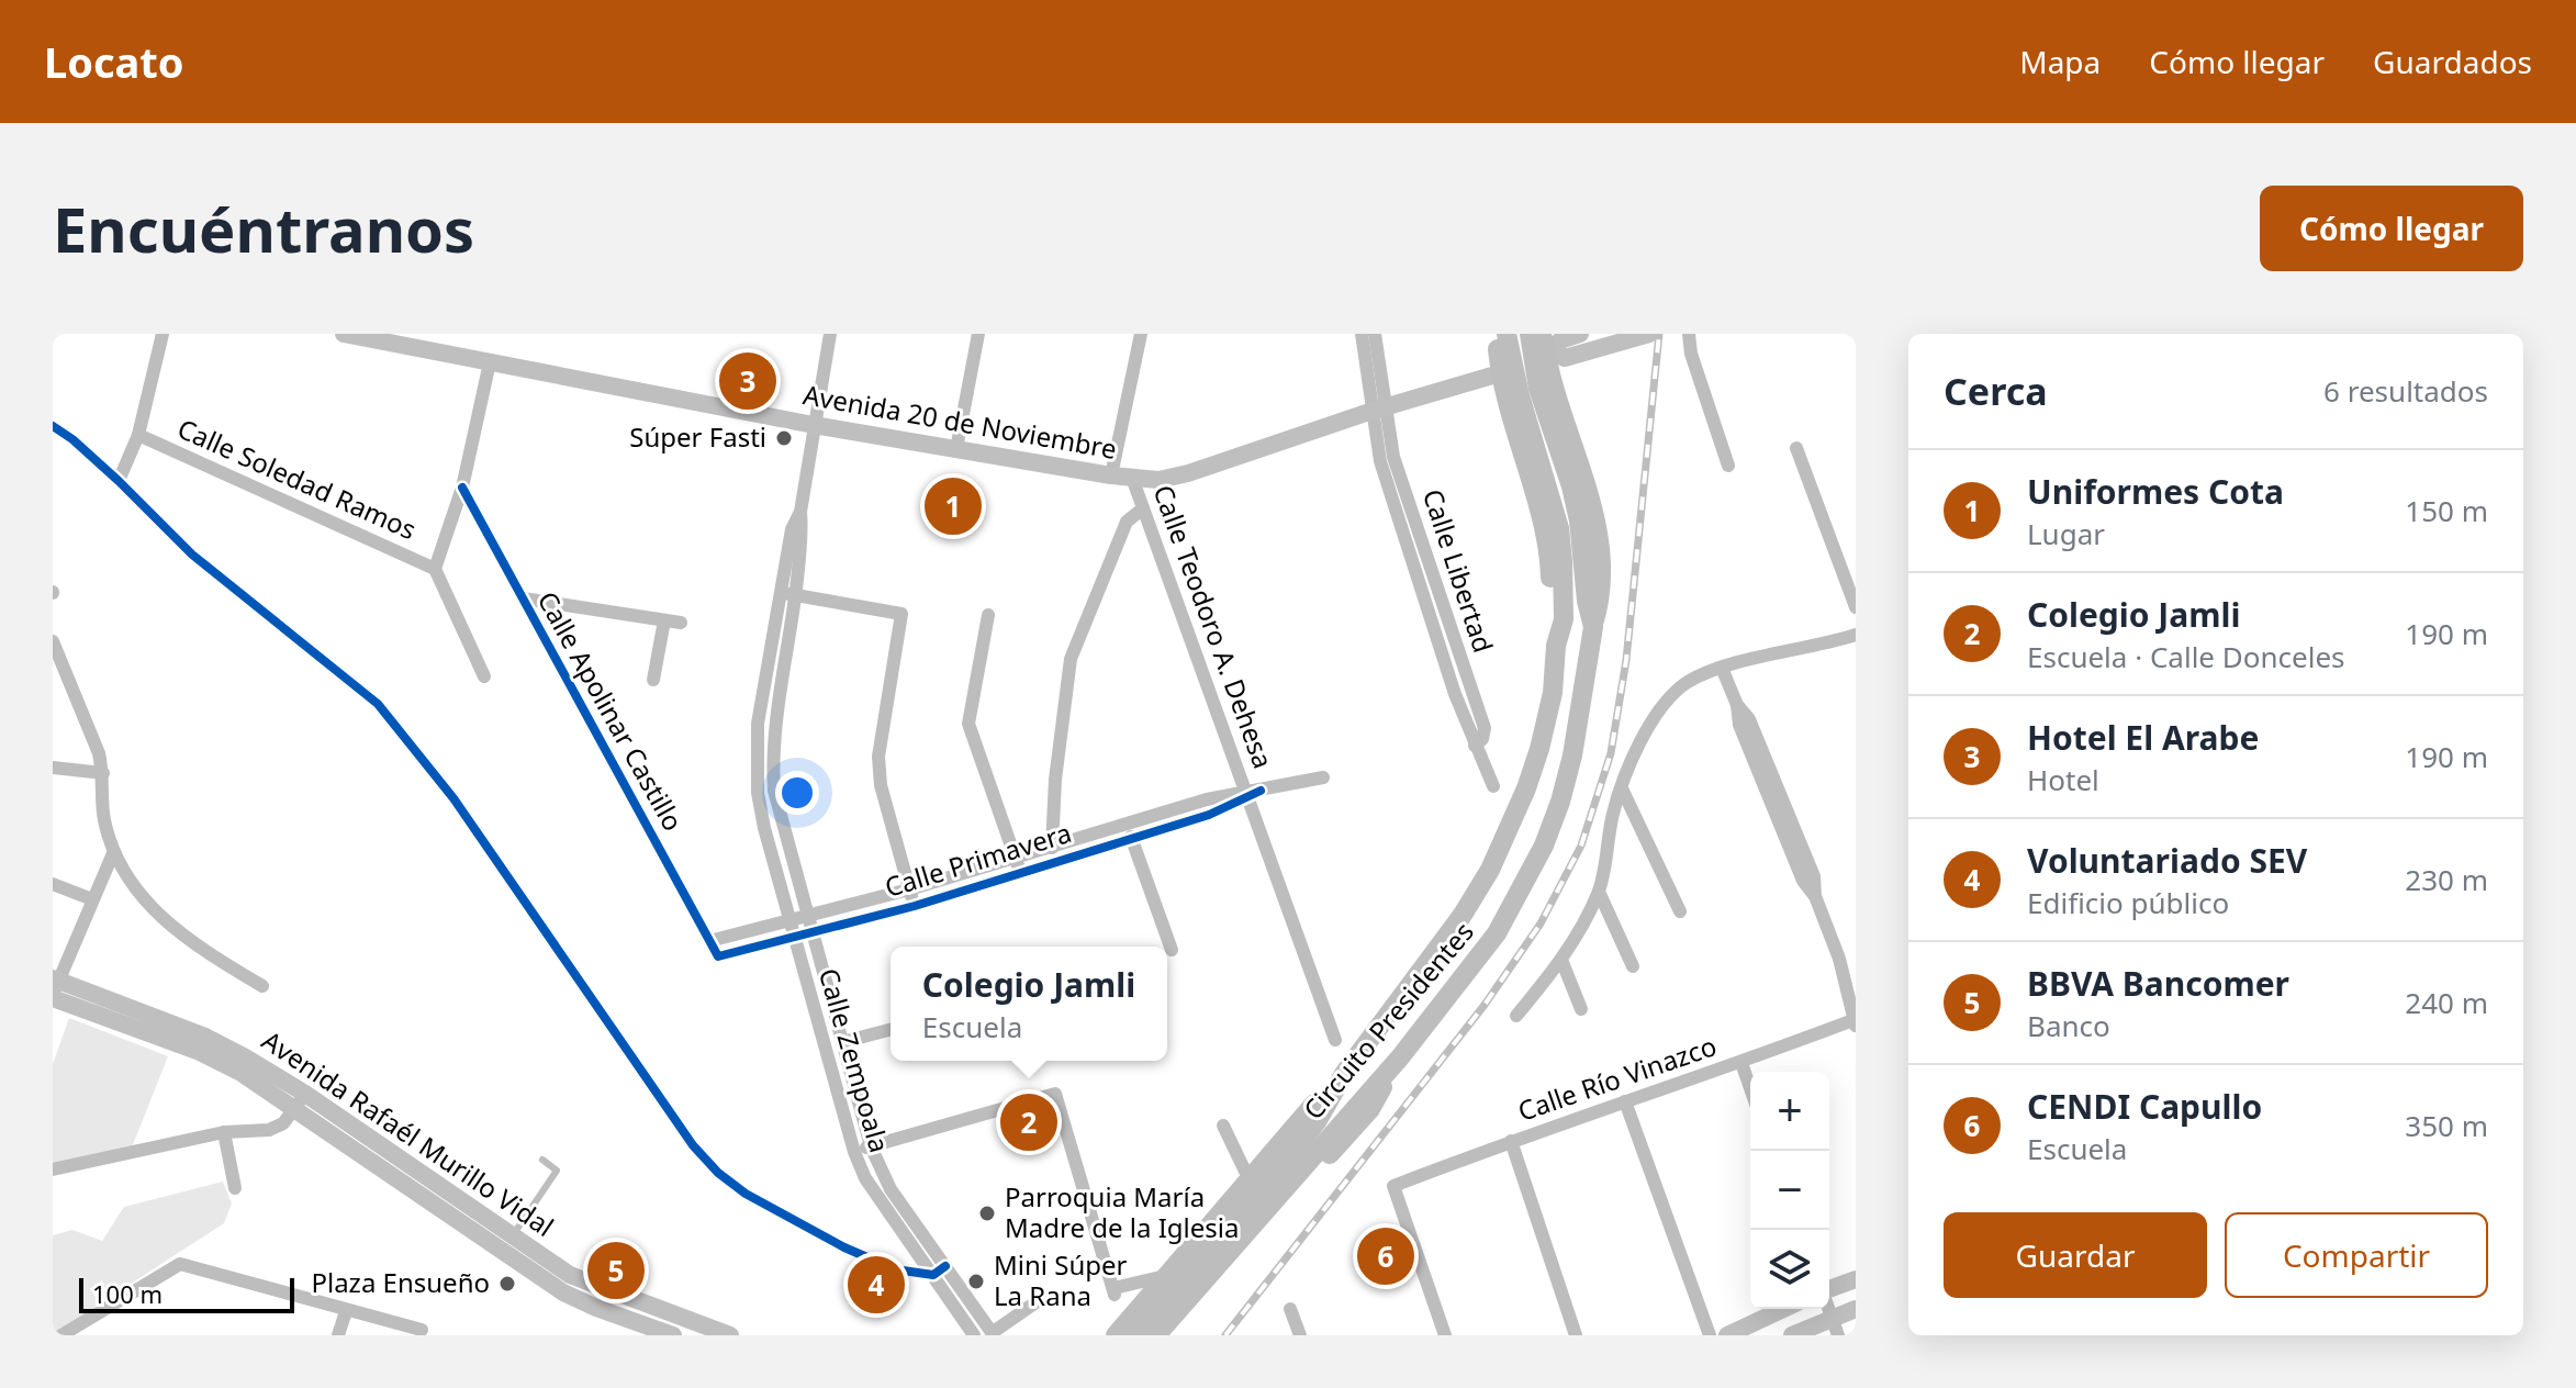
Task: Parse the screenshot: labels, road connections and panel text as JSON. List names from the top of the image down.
{
  "streets": {
    "main road": ["Avenida 20 de Noviembre", "Circuito Presidentes", "Avenida Rafaél Murillo Vidal"],
    "street": [
      "Calle Soledad Ramos",
      "Calle Libertad",
      "Calle Teodoro A. Dehesa",
      "Calle Apolinar Castillo",
      "Calle Primavera",
      "Calle Zempoala",
      "Calle Río Vinazco"
    ]
  },
  "crossings": [
    ["Avenida 20 de Noviembre", "Calle Libertad"],
    ["Avenida 20 de Noviembre", "Calle Teodoro A. Dehesa"],
    ["Avenida 20 de Noviembre", "Calle Zempoala"],
    ["Calle Teodoro A. Dehesa", "Calle Primavera"],
    ["Calle Apolinar Castillo", "Calle Primavera"],
    ["Calle Primavera", "Calle Zempoala"]
  ],
  "places": [
    "Súper Fasti",
    "Parroquia María Madre de la Iglesia",
    "Mini Súper La Rana",
    "Plaza Ensueño"
  ],
  "scale_bar": "100 m",
  "page": {
    "header": "Locato",
    "nav": ["Mapa", "Cómo llegar", "Guardados"],
    "buttons": [
      "Cómo llegar",
      ["Guardar", "Compartir"]
    ],
    "title": "Encuéntranos",
    "heading": ["Cerca", "6 resultados"],
    "pins": [
      "3",
      "1",
      "2",
      "6",
      "5",
      "4"
    ],
    "list": [
      {
        "mark": "1",
        "name": "Uniformes Cota",
        "note": "Lugar",
        "value": "150 m"
      },
      {
        "mark": "2",
        "name": "Colegio Jamli",
        "note": "Escuela · Calle Donceles",
        "value": "190 m"
      },
      {
        "mark": "3",
        "name": "Hotel El Arabe",
        "note": "Hotel",
        "value": "190 m"
      },
      {
        "mark": "4",
        "name": "Voluntariado SEV",
        "note": "Edificio público",
        "value": "230 m"
      },
      {
        "mark": "5",
        "name": "BBVA Bancomer",
        "note": "Banco",
        "value": "240 m"
      },
      {
        "mark": "6",
        "name": "CENDI Capullo",
        "note": "Escuela",
        "value": "350 m"
      }
    ],
    "popup": ["Colegio Jamli", "Escuela"],
    "map_buttons": ["+", "−"],
    "scale": "100 m"
  }
}
